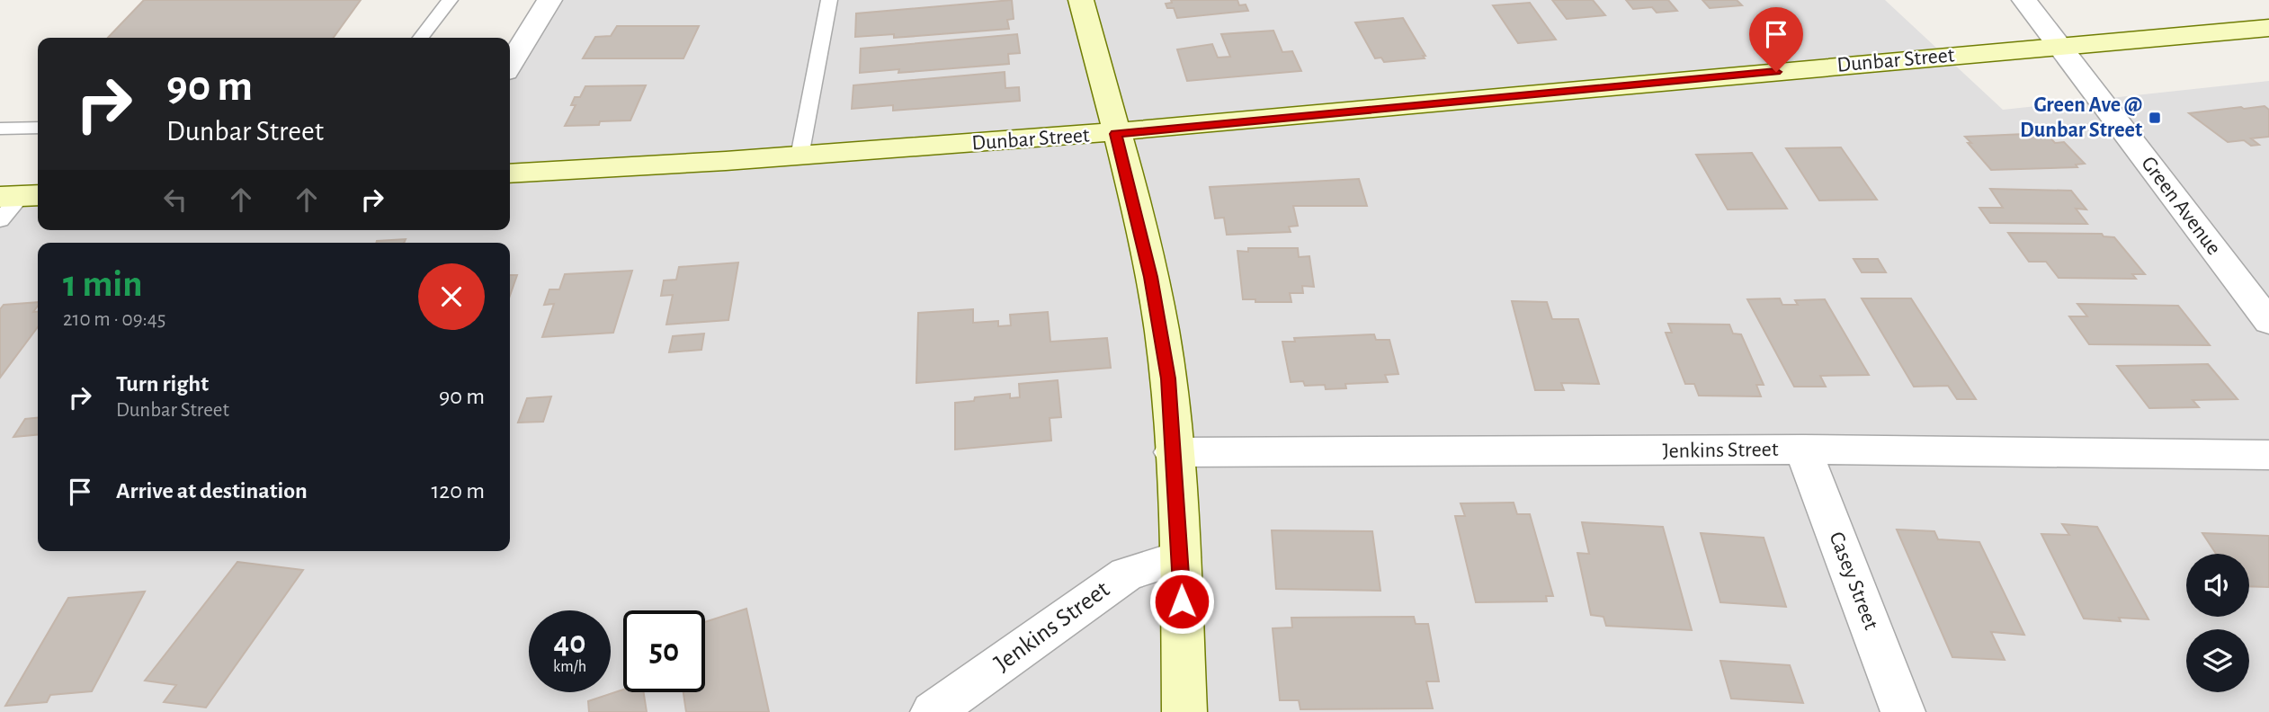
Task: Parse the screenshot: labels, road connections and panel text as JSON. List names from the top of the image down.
{
  "streets": {
    "street": [
      "Dunbar Street",
      "Green Avenue",
      "Jenkins Street",
      "Casey Street"
    ]
  },
  "crossings": [
    ["Dunbar Street", "Green Avenue"],
    ["Jenkins Street", "Casey Street"]
  ],
  "places": {
    "transit": ["Green Ave @ Dunbar Street"]
  },
  "page": {
    "turn": ["90 m", "Dunbar Street"],
    "heading": ["1 min", "210 m · 09:45"],
    "list": [
      {
        "name": "Turn right",
        "note": "Dunbar Street",
        "value": "90 m"
      },
      {
        "name": "Arrive at destination",
        "value": "120 m"
      }
    ],
    "speed": "40 km/h",
    "limit": "50"
  }
}
